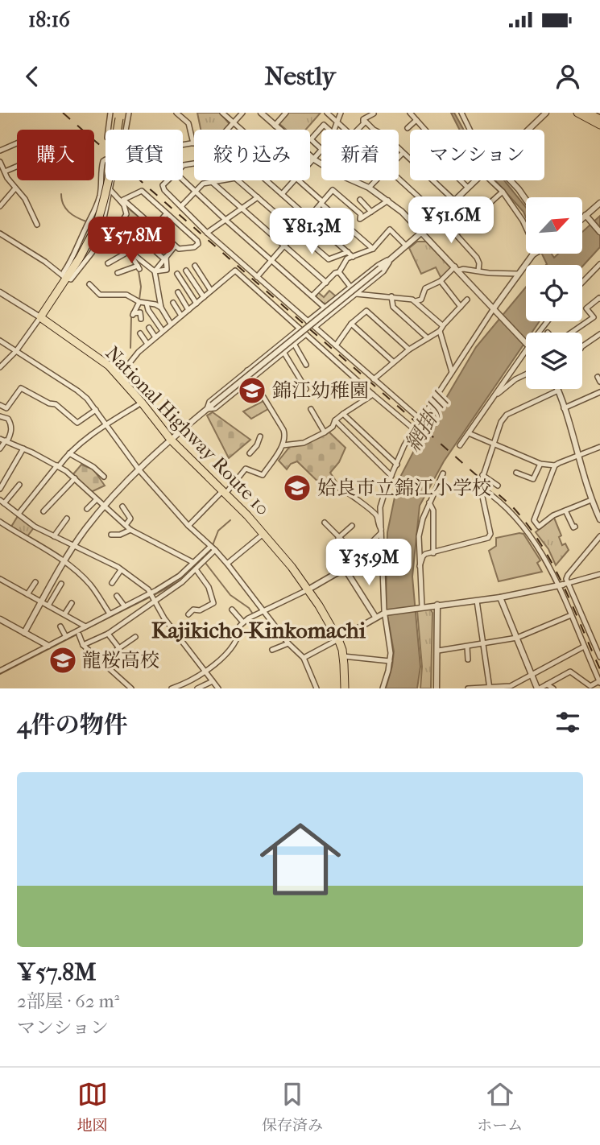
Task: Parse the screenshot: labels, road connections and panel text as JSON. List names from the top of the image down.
{
  "streets": {
    "highway": ["National Highway Route 10"]
  },
  "districts": ["Kajikicho-Kinkomachi"],
  "water": ["網掛川"],
  "places": {
    "school or university": ["錦江幼稚園", "姶良市立錦江小学校", "龍桜高校"]
  },
  "north": "top right",
  "page": {
    "status": "18:16",
    "header": "Nestly",
    "chip": [
      "購入",
      "賃貸",
      "絞り込み",
      "新着",
      "マンション"
    ],
    "price": [
      "¥51.6M",
      "¥81.3M",
      "¥57.8M",
      "¥35.9M"
    ],
    "heading": "4件の物件",
    "list": [
      {
        "name": "¥57.8M",
        "note": "2部屋 · 62 m² · マンション"
      }
    ],
    "tabs": ["地図", "保存済み", "ホーム"]
  }
}
